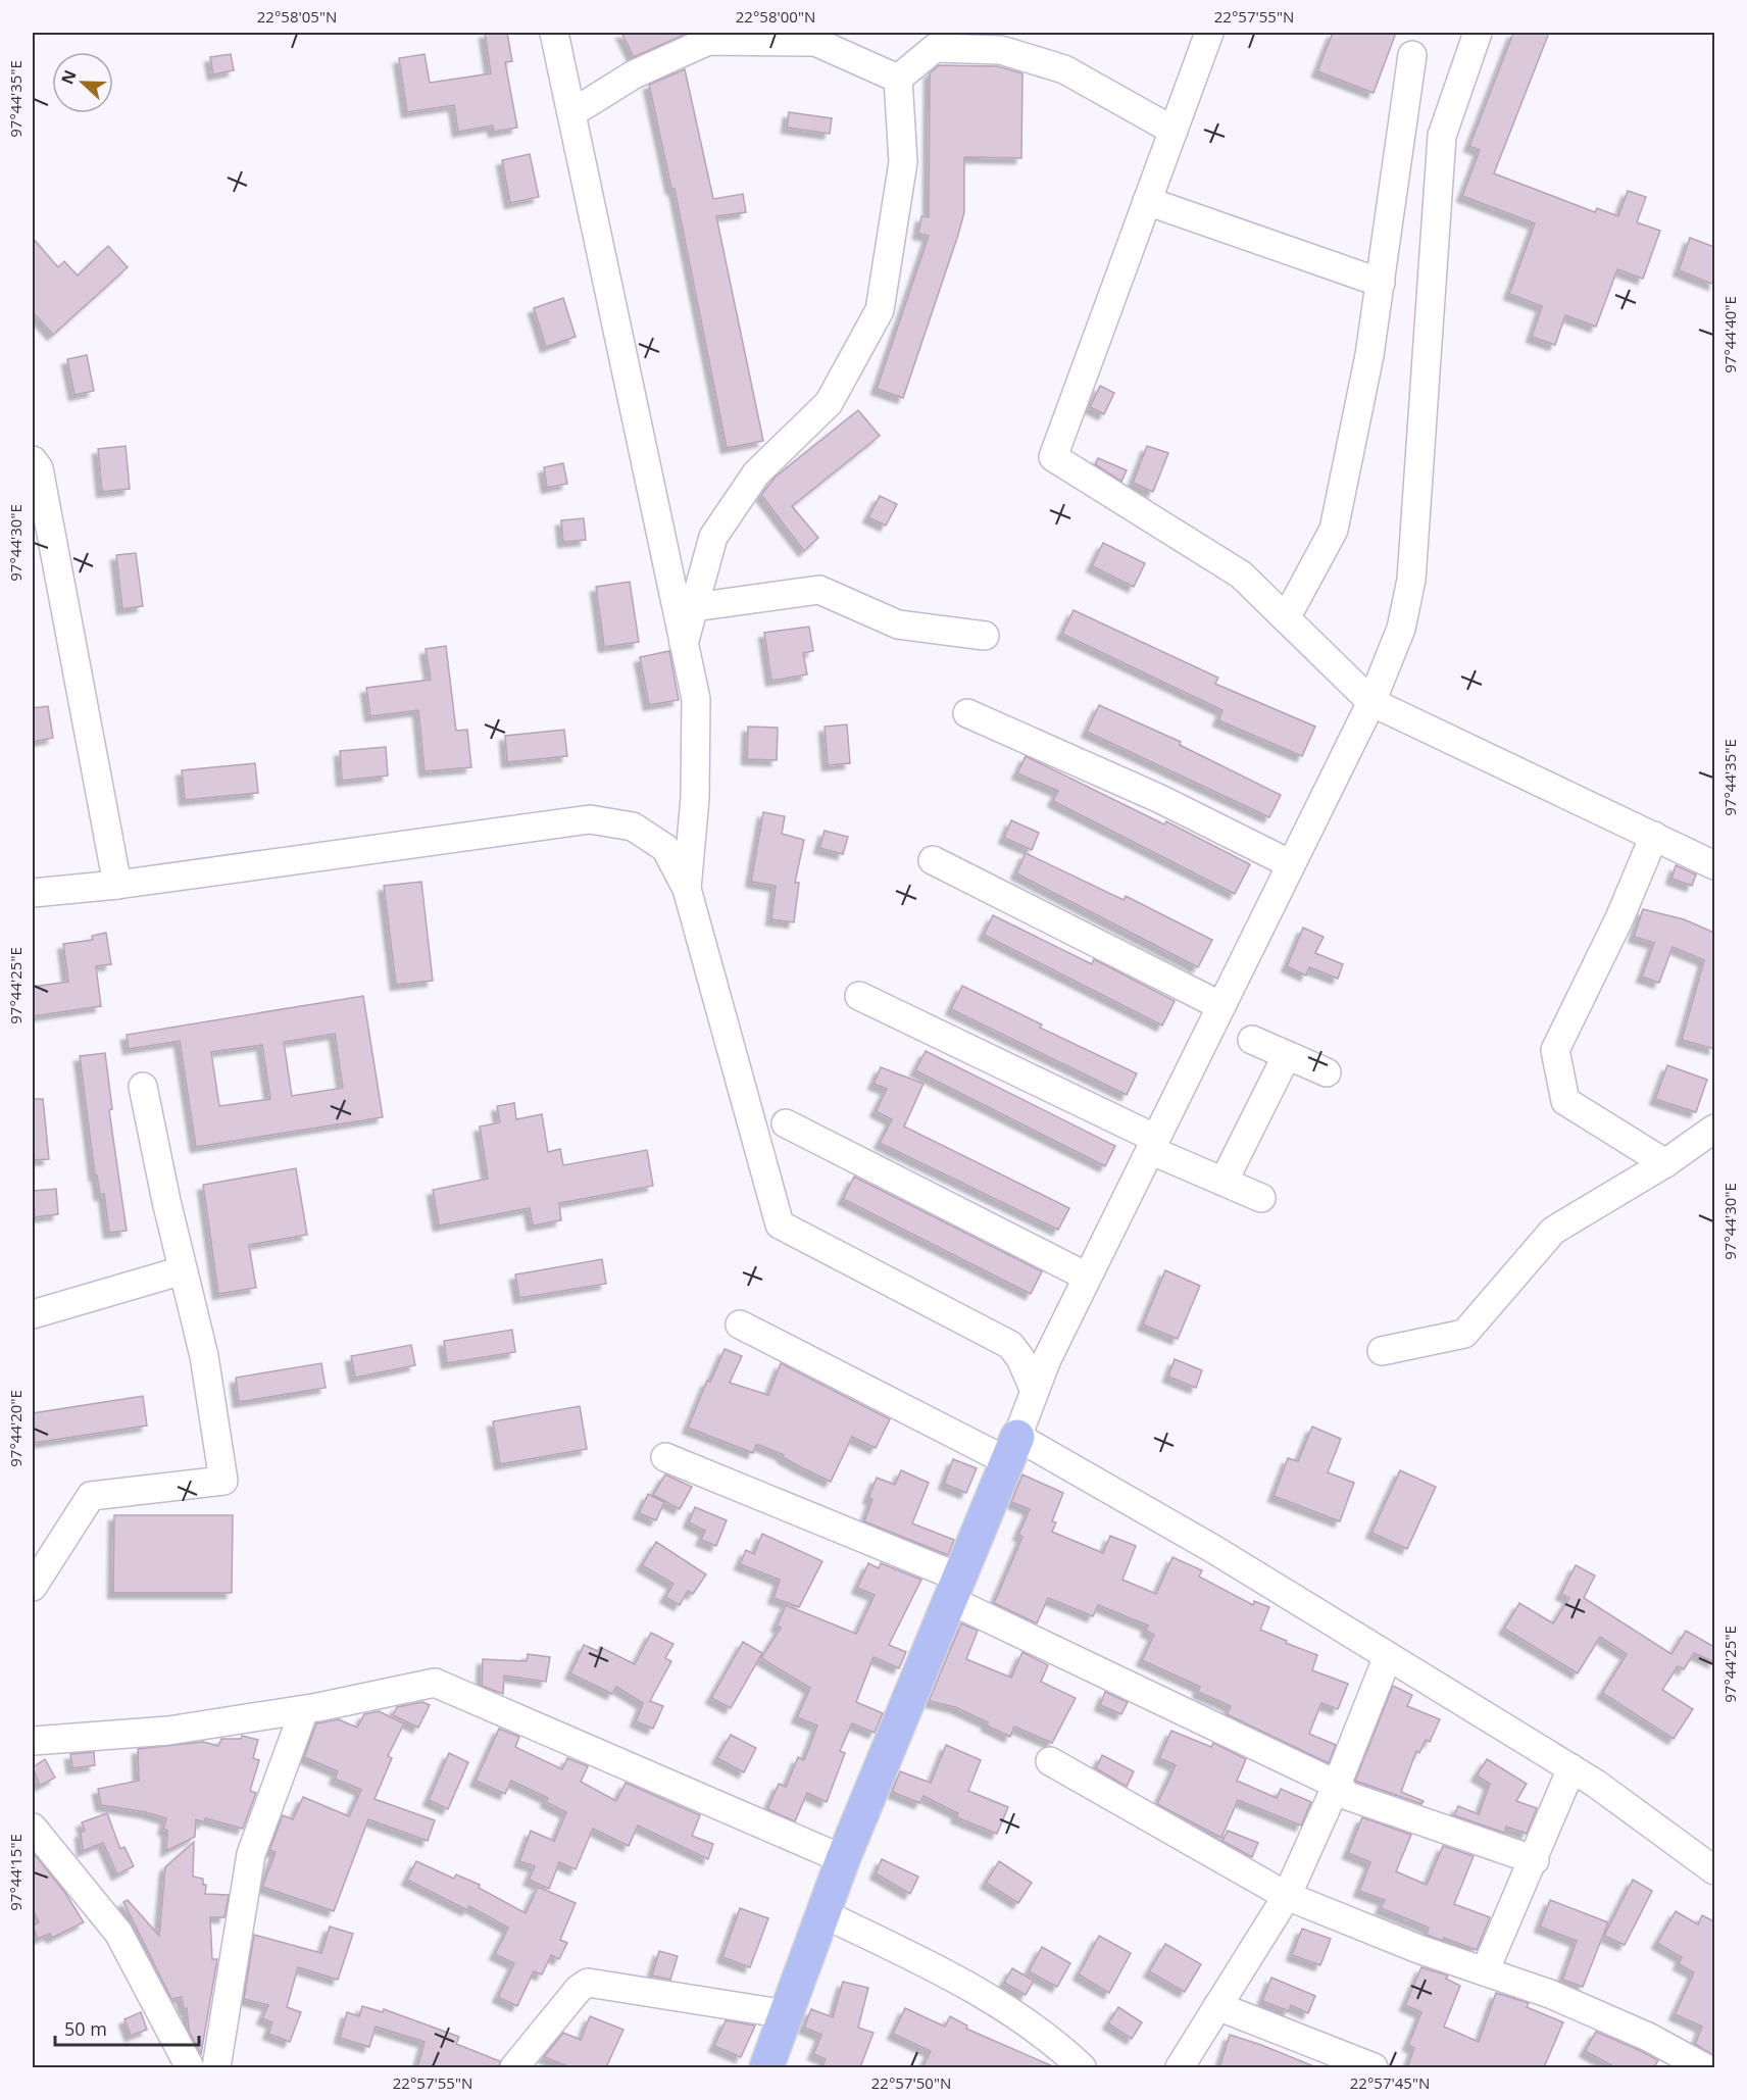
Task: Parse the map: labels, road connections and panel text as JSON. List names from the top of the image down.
{
  "scale_bar": "50 m",
  "north": "left",
  "coordinates": [
    "22°58'05\"N",
    "22°58'00\"N",
    "22°57'55\"N",
    "97°44'35\"E",
    "97°44'40\"E",
    "97°44'30\"E",
    "97°44'25\"E",
    "97°44'20\"E",
    "97°44'15\"E",
    "22°57'50\"N",
    "22°57'45\"N"
  ]
}
